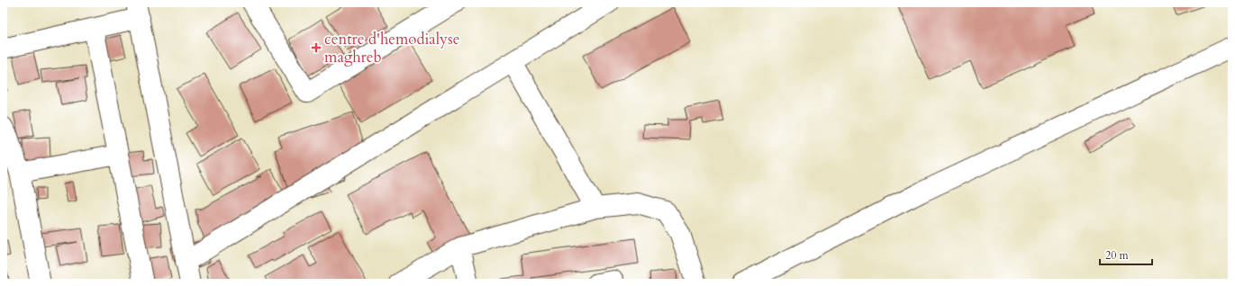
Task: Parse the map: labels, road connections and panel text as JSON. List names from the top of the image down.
{
  "places": {
    "health": ["centre d'hemodialyse maghreb"]
  },
  "scale_bar": "20 m"
}
